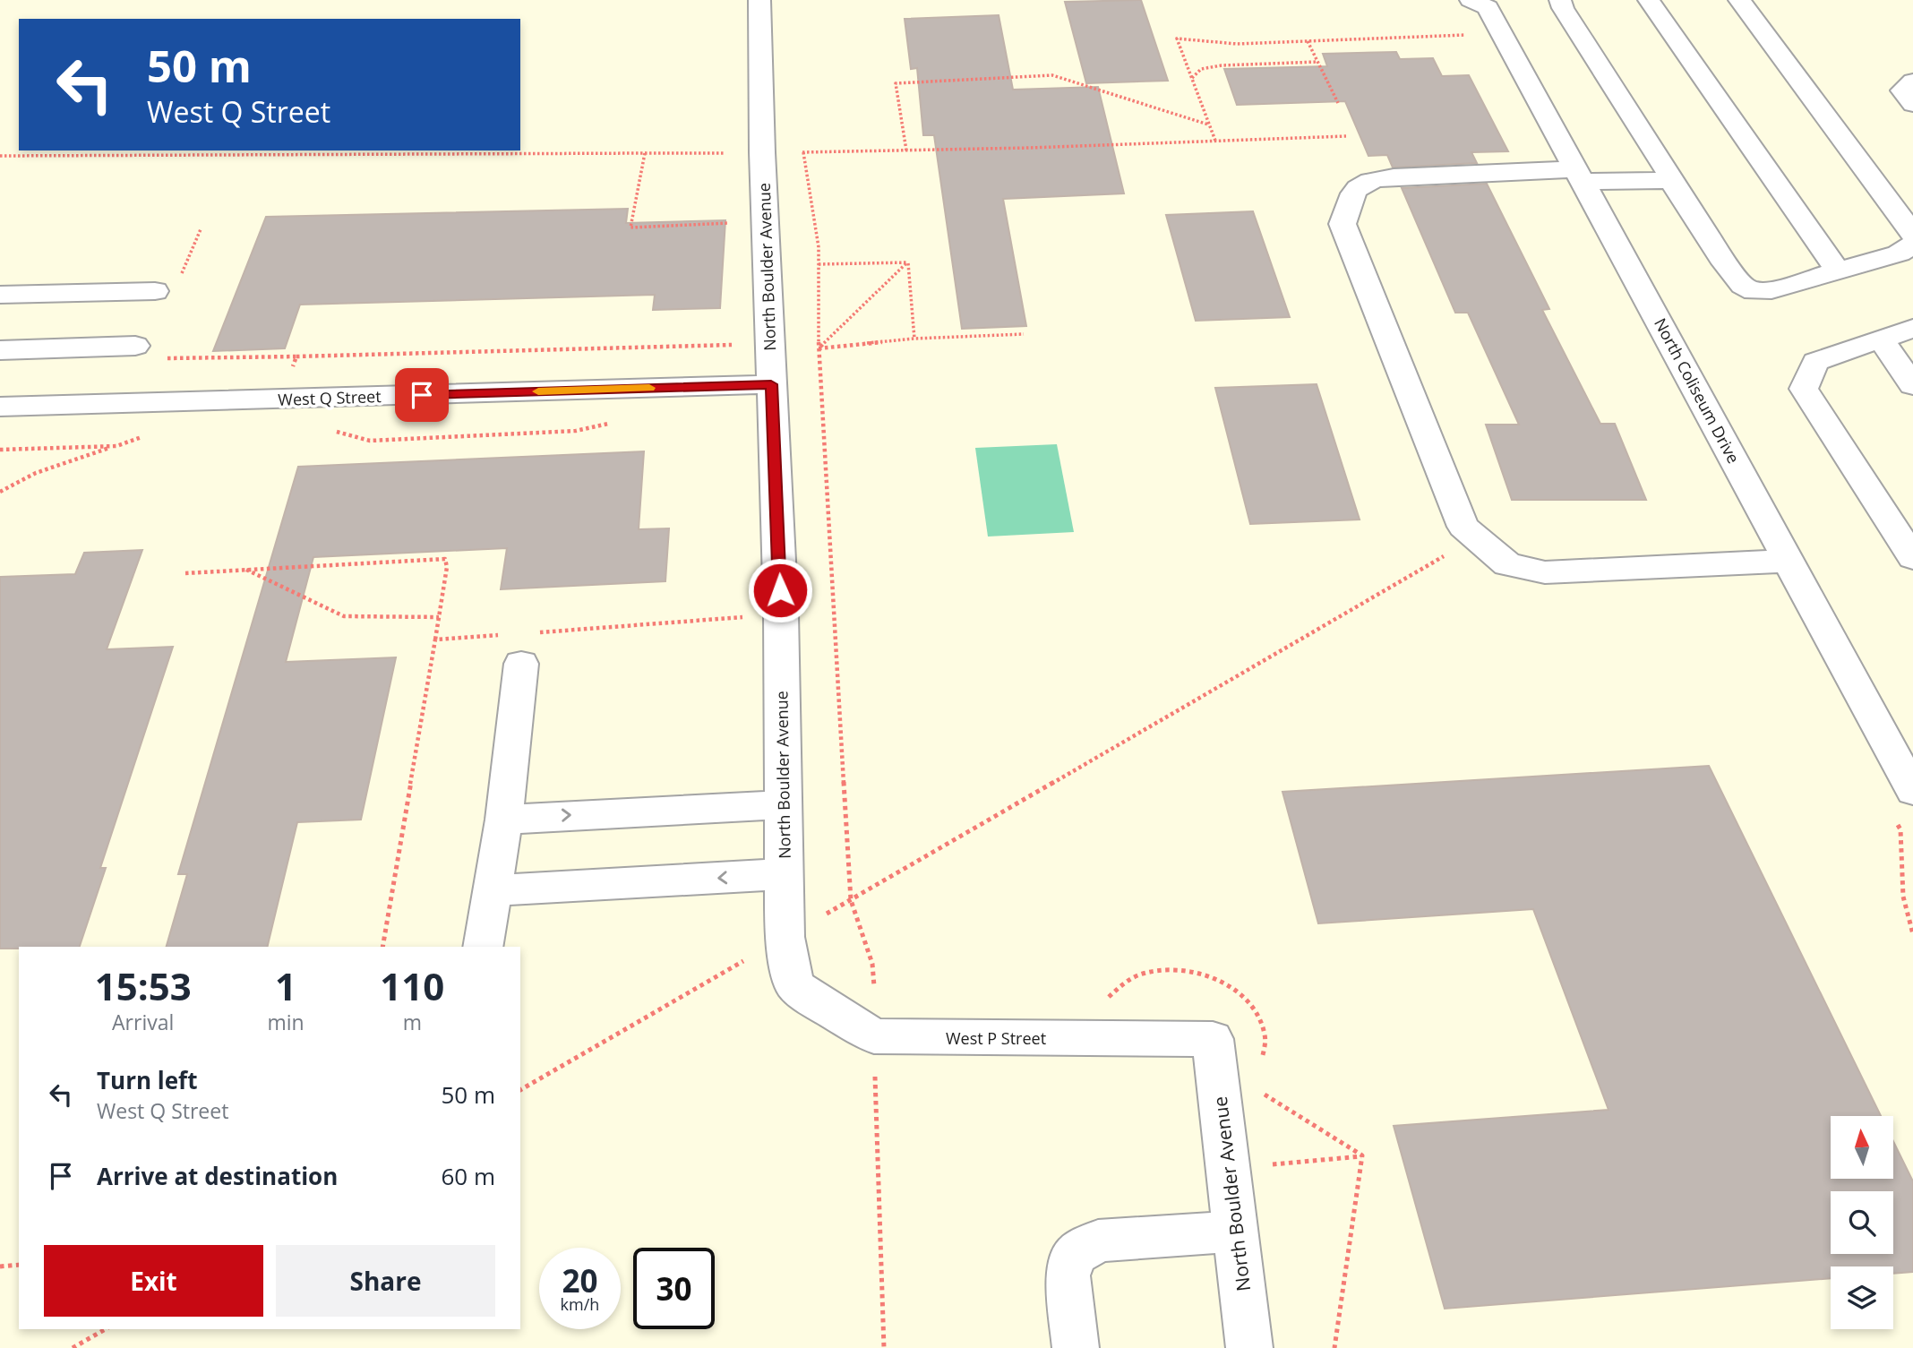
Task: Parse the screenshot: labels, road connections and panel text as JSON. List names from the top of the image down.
{
  "streets": {
    "street": [
      "North Boulder Avenue",
      "North Coliseum Drive",
      "West Q Street",
      "West P Street"
    ]
  },
  "crossings": [
    ["North Boulder Avenue", "West Q Street"],
    ["North Boulder Avenue", "West P Street"]
  ],
  "north": "top",
  "page": {
    "turn": ["50 m", "West Q Street"],
    "eta": [
      "15:53",
      "Arrival",
      "1",
      "min",
      "110",
      "m"
    ],
    "list": [
      {
        "name": "Turn left",
        "note": "West Q Street",
        "value": "50 m"
      },
      {
        "name": "Arrive at destination",
        "value": "60 m"
      }
    ],
    "buttons": ["Exit", "Share"],
    "speed": "20 km/h",
    "limit": "30"
  }
}
